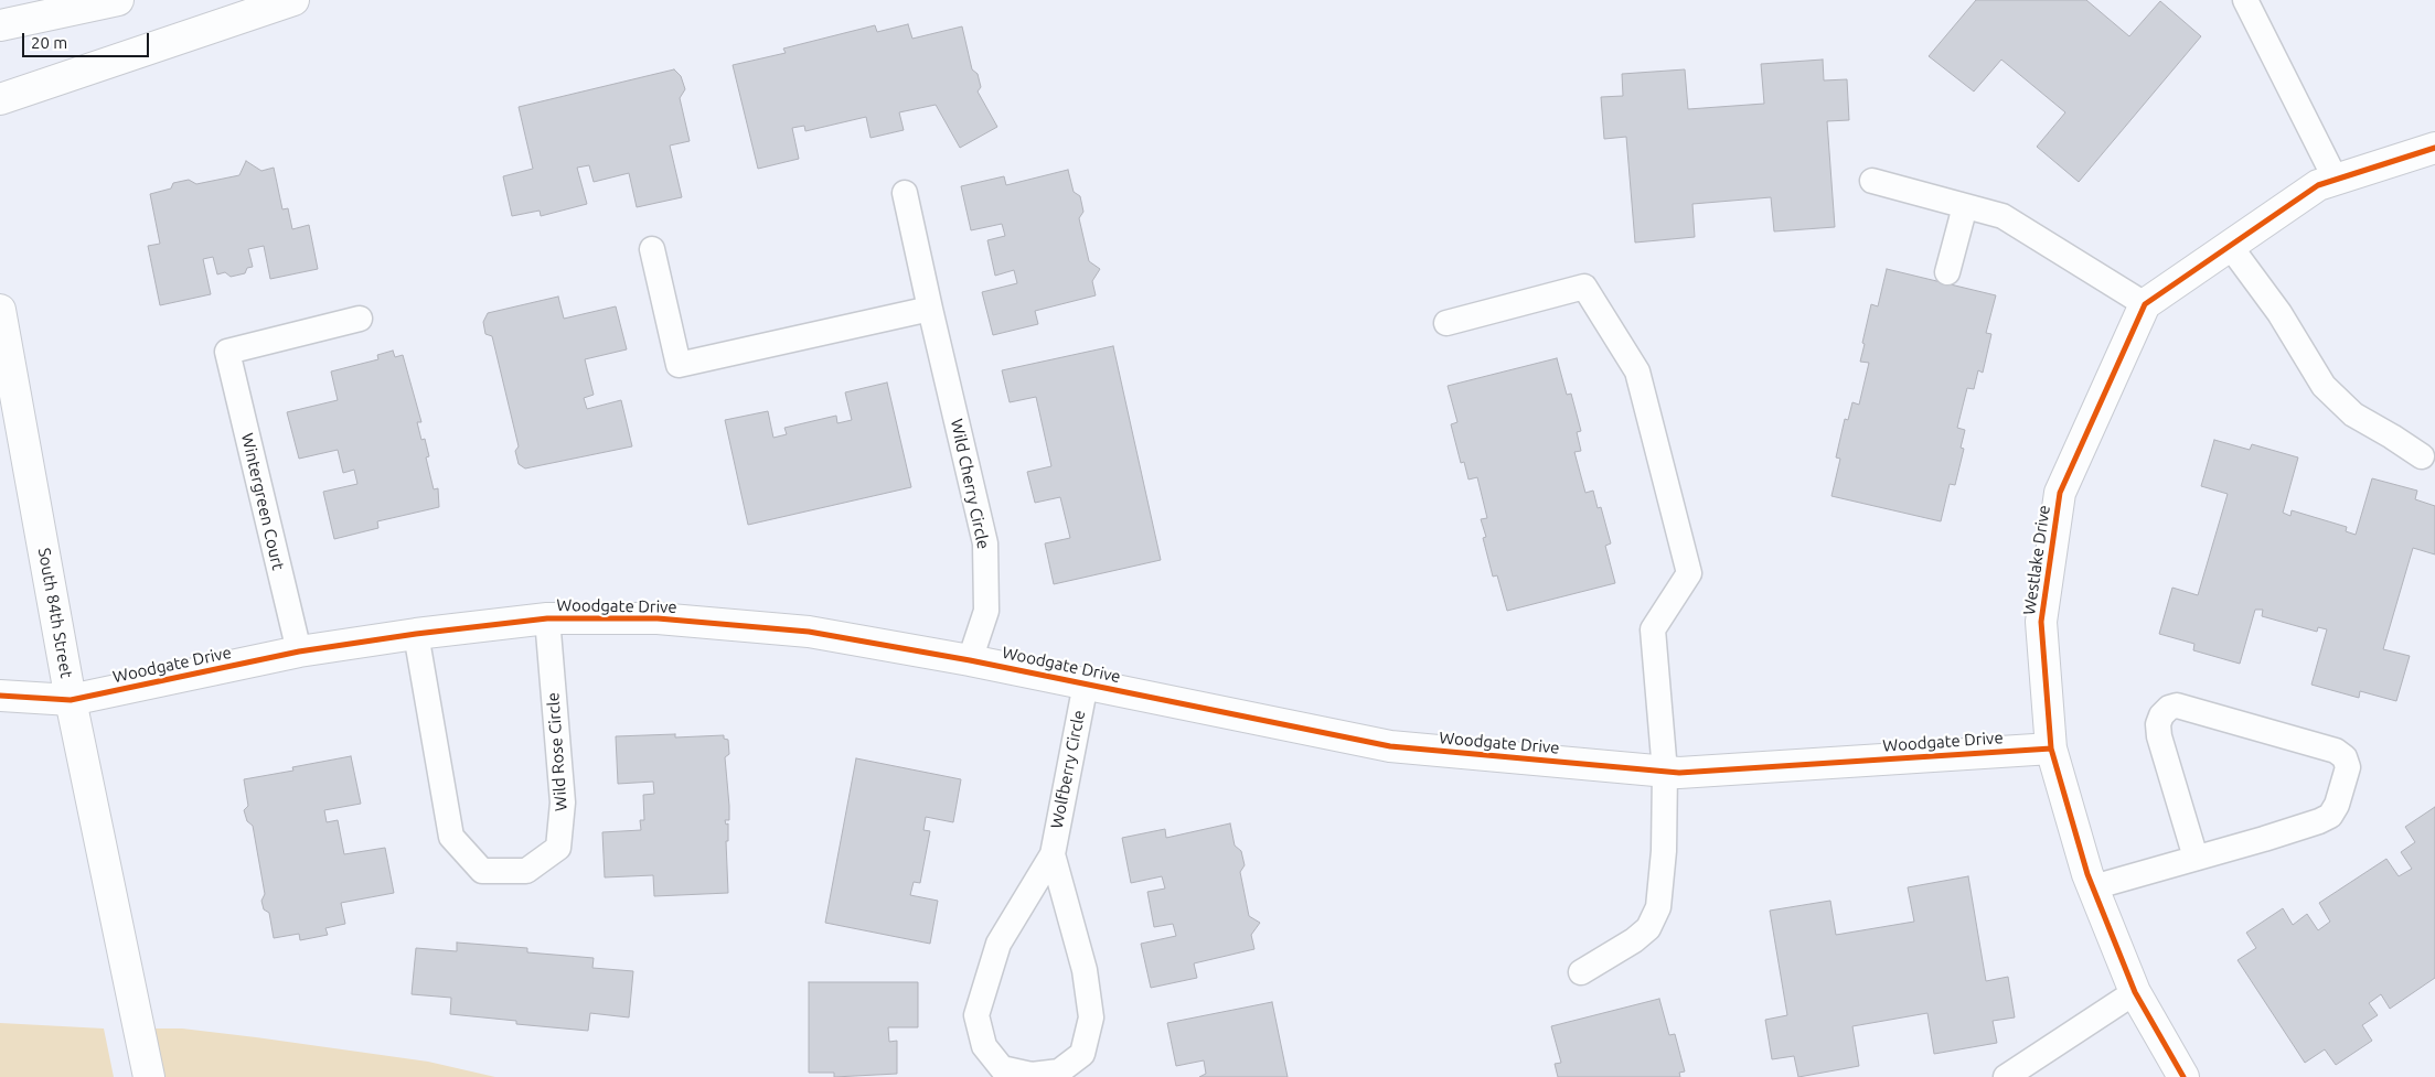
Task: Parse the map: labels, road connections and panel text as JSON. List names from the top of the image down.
{
  "streets": {
    "street": ["Westlake Drive", "Woodgate Drive", "South 84th Street"],
    "lane": [
      "Wild Cherry Circle",
      "Wintergreen Court",
      "Wild Rose Circle",
      "Wolfberry Circle"
    ]
  },
  "crossings": [
    ["Wild Cherry Circle", "Woodgate Drive"],
    ["Wintergreen Court", "Woodgate Drive"],
    ["Westlake Drive", "Woodgate Drive"],
    ["Woodgate Drive", "South 84th Street"],
    ["Woodgate Drive", "Wild Rose Circle"],
    ["Woodgate Drive", "Wolfberry Circle"]
  ],
  "scale_bar": "20 m"
}
